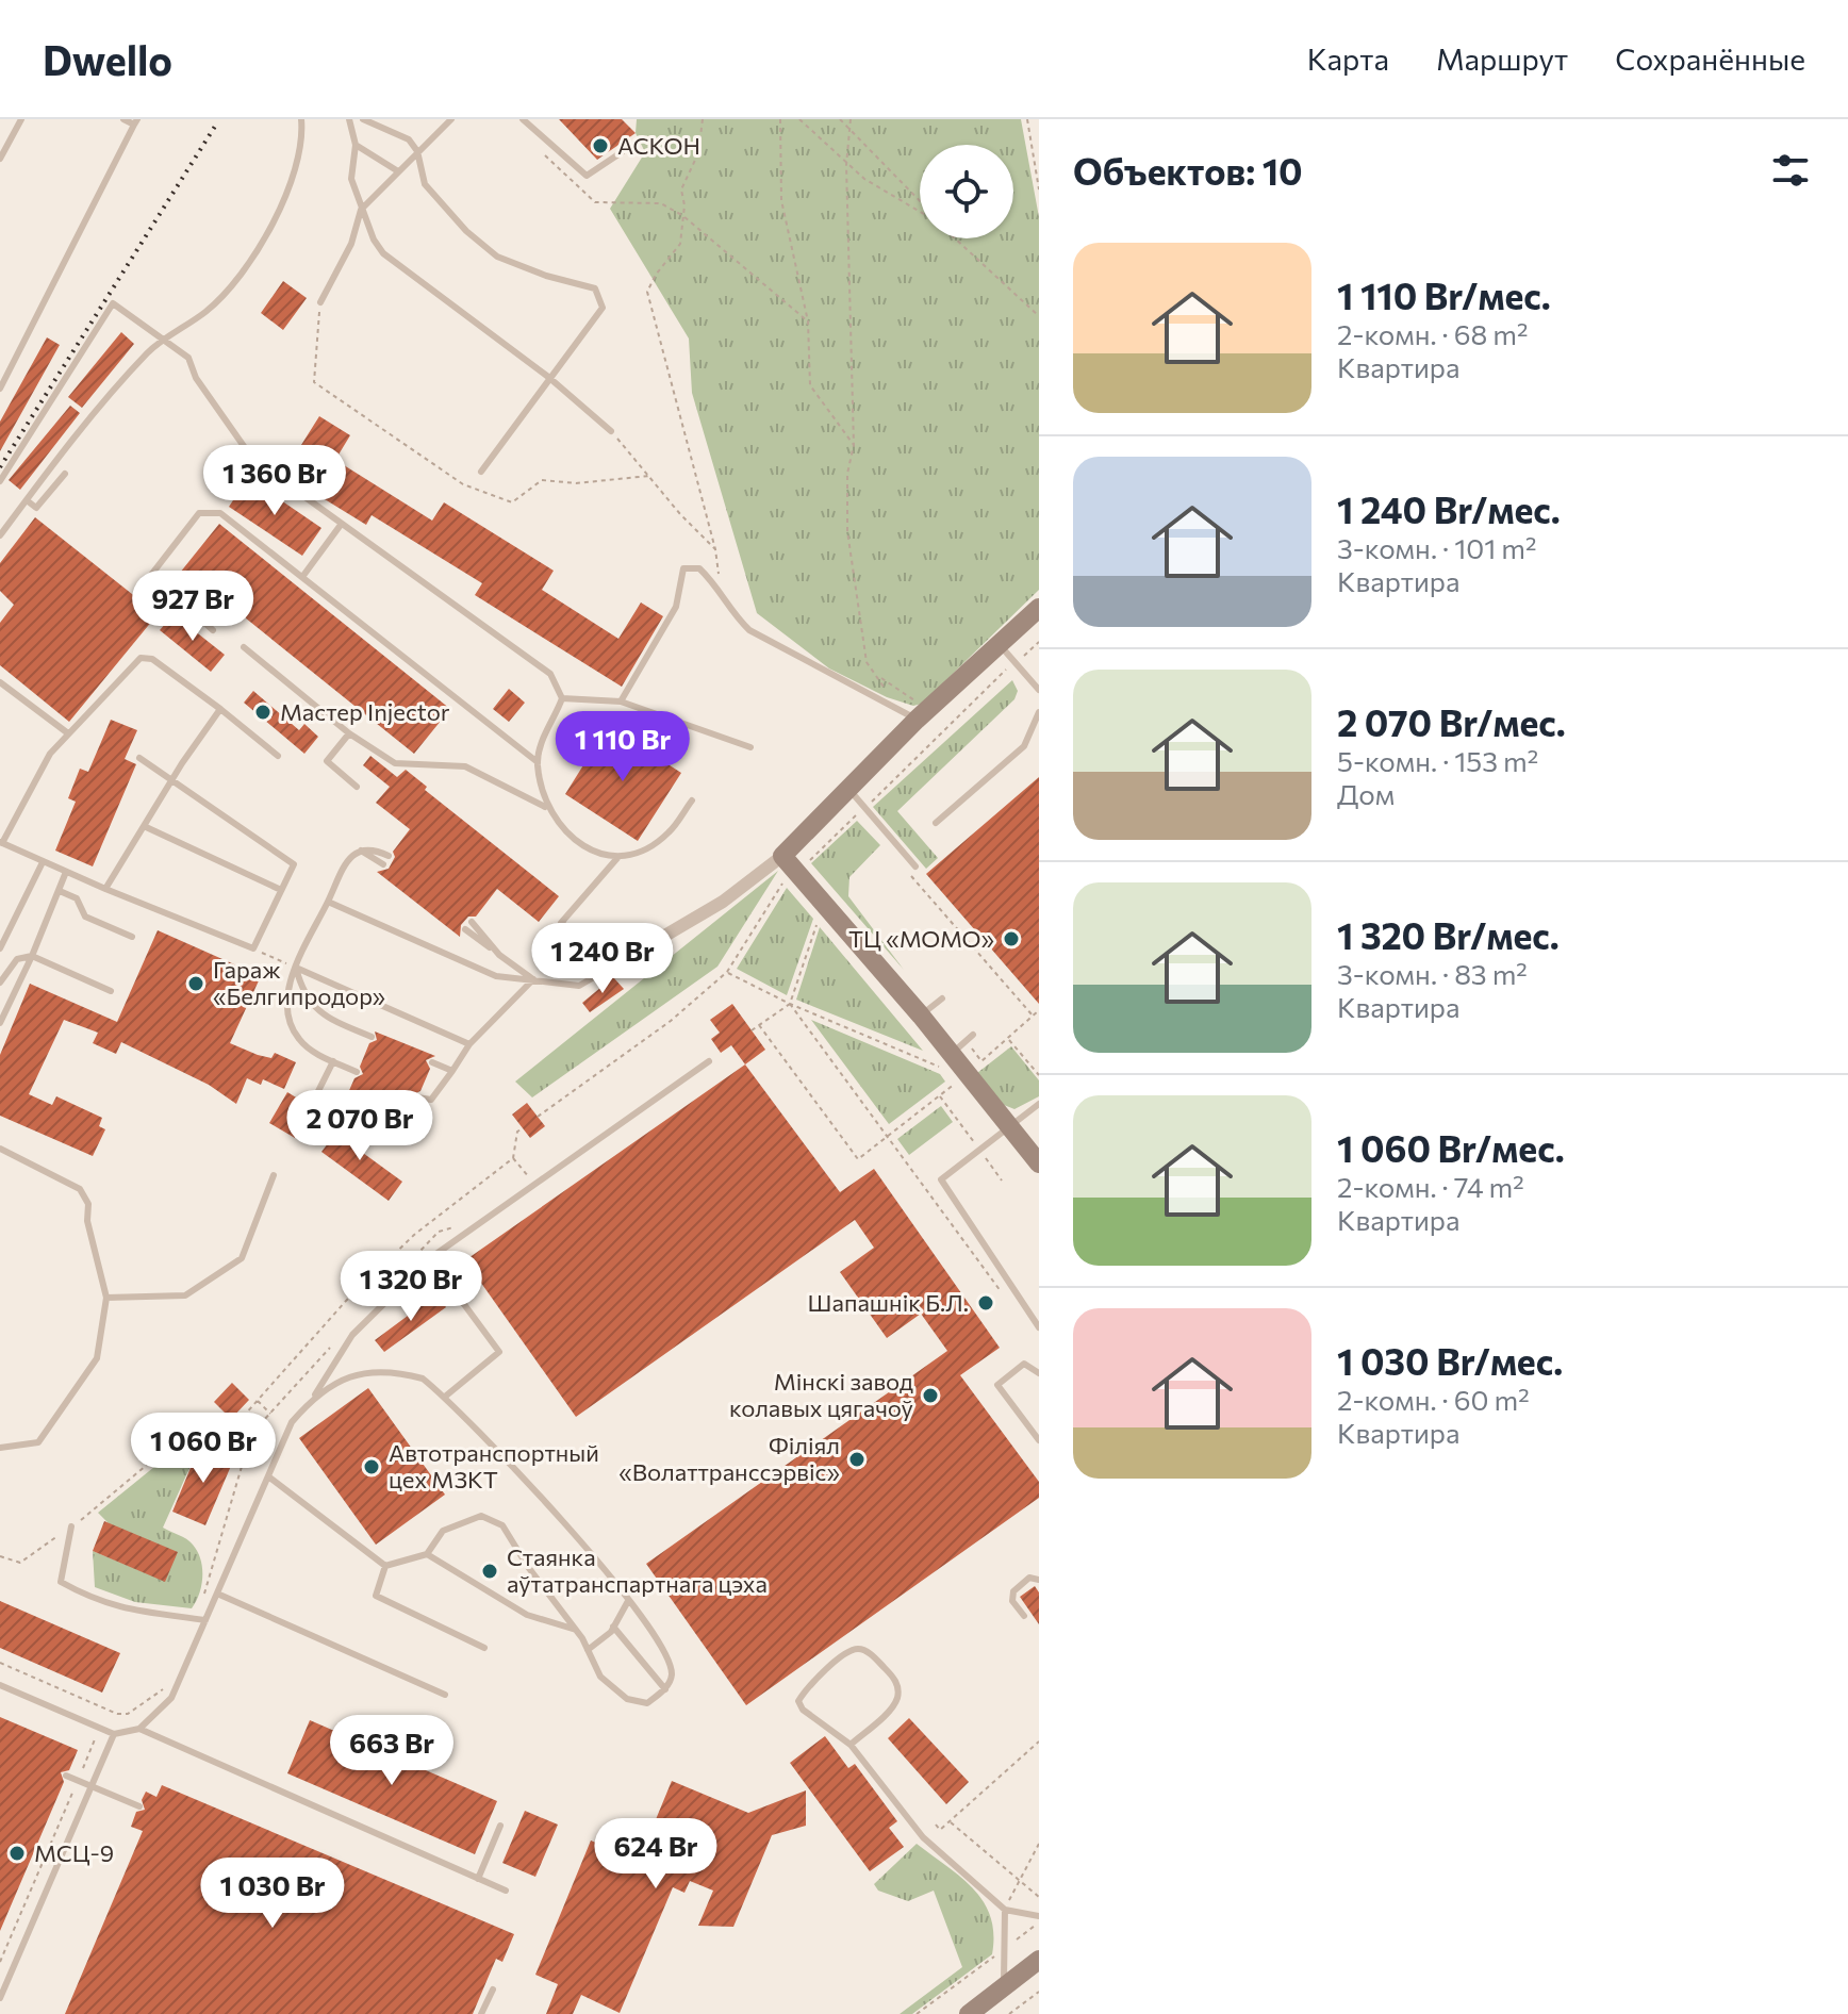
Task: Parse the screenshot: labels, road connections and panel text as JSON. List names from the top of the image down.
{
  "places": [
    "АСКОН",
    "Мастер Injector",
    "ТЦ «МОМО»",
    "Гараж «Белгипродор»",
    "Шапашнік Б.Л.",
    "Мінскі завод колавых цягачоў",
    "Філіял «Волаттранссэрвіс»",
    "Автотранспортный цех МЗКТ",
    "Стаянка аўтатранспартнага цэха",
    "МСЦ-9"
  ],
  "page": {
    "header": "Dwello",
    "nav": ["Карта", "Маршрут", "Сохранённые"],
    "heading": "Объектов: 10",
    "list": [
      {
        "name": "1 110 Br/мес.",
        "note": "2-комн. · 68 m² · Квартира"
      },
      {
        "name": "1 240 Br/мес.",
        "note": "3-комн. · 101 m² · Квартира"
      },
      {
        "name": "2 070 Br/мес.",
        "note": "5-комн. · 153 m² · Дом"
      },
      {
        "name": "1 320 Br/мес.",
        "note": "3-комн. · 83 m² · Квартира"
      },
      {
        "name": "1 060 Br/мес.",
        "note": "2-комн. · 74 m² · Квартира"
      },
      {
        "name": "1 030 Br/мес.",
        "note": "2-комн. · 60 m² · Квартира"
      }
    ],
    "price": [
      "1 360 Br",
      "927 Br",
      "1 110 Br",
      "1 240 Br",
      "2 070 Br",
      "1 320 Br",
      "1 060 Br",
      "663 Br",
      "624 Br",
      "1 030 Br"
    ]
  }
}
